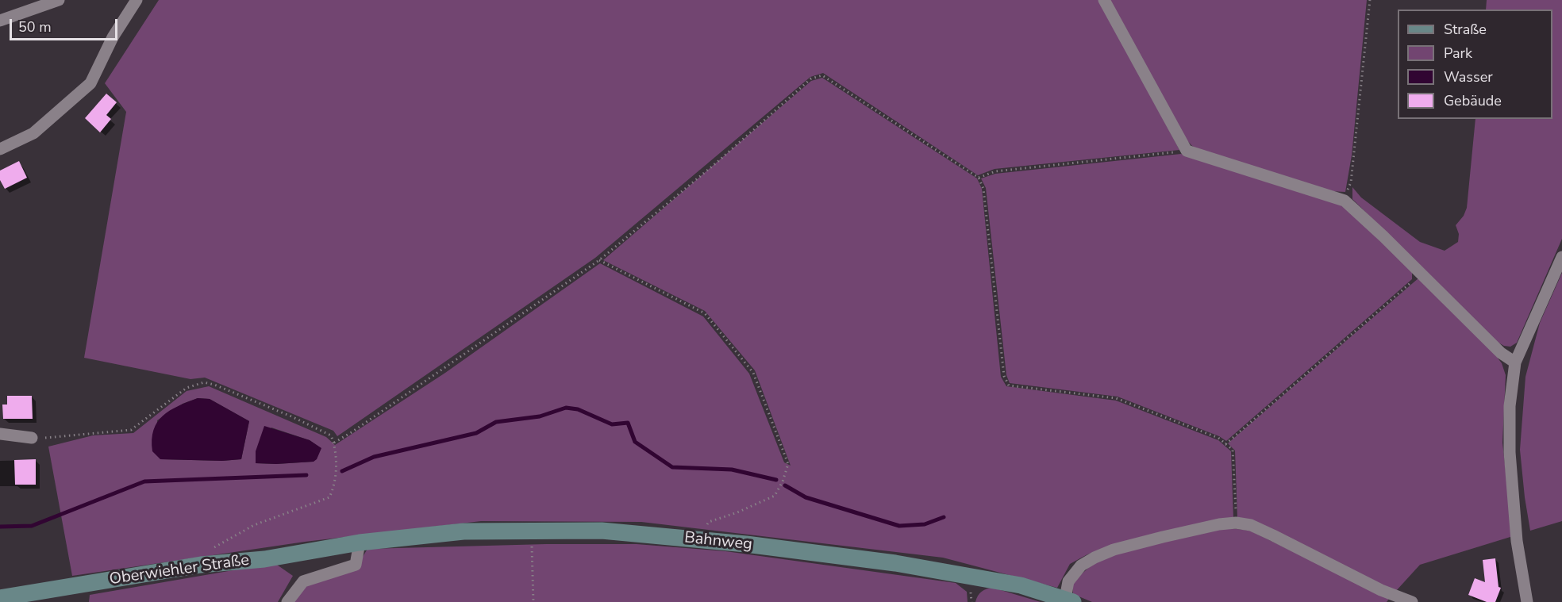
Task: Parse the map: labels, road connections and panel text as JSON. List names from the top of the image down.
{
  "streets": {
    "main road": ["Bahnweg", "Oberwiehler Straße"]
  },
  "crossings": [
    ["Bahnweg", "Oberwiehler Straße"]
  ],
  "legend": [
    "Straße",
    "Park",
    "Wasser",
    "Gebäude"
  ],
  "scale_bar": "50 m"
}
